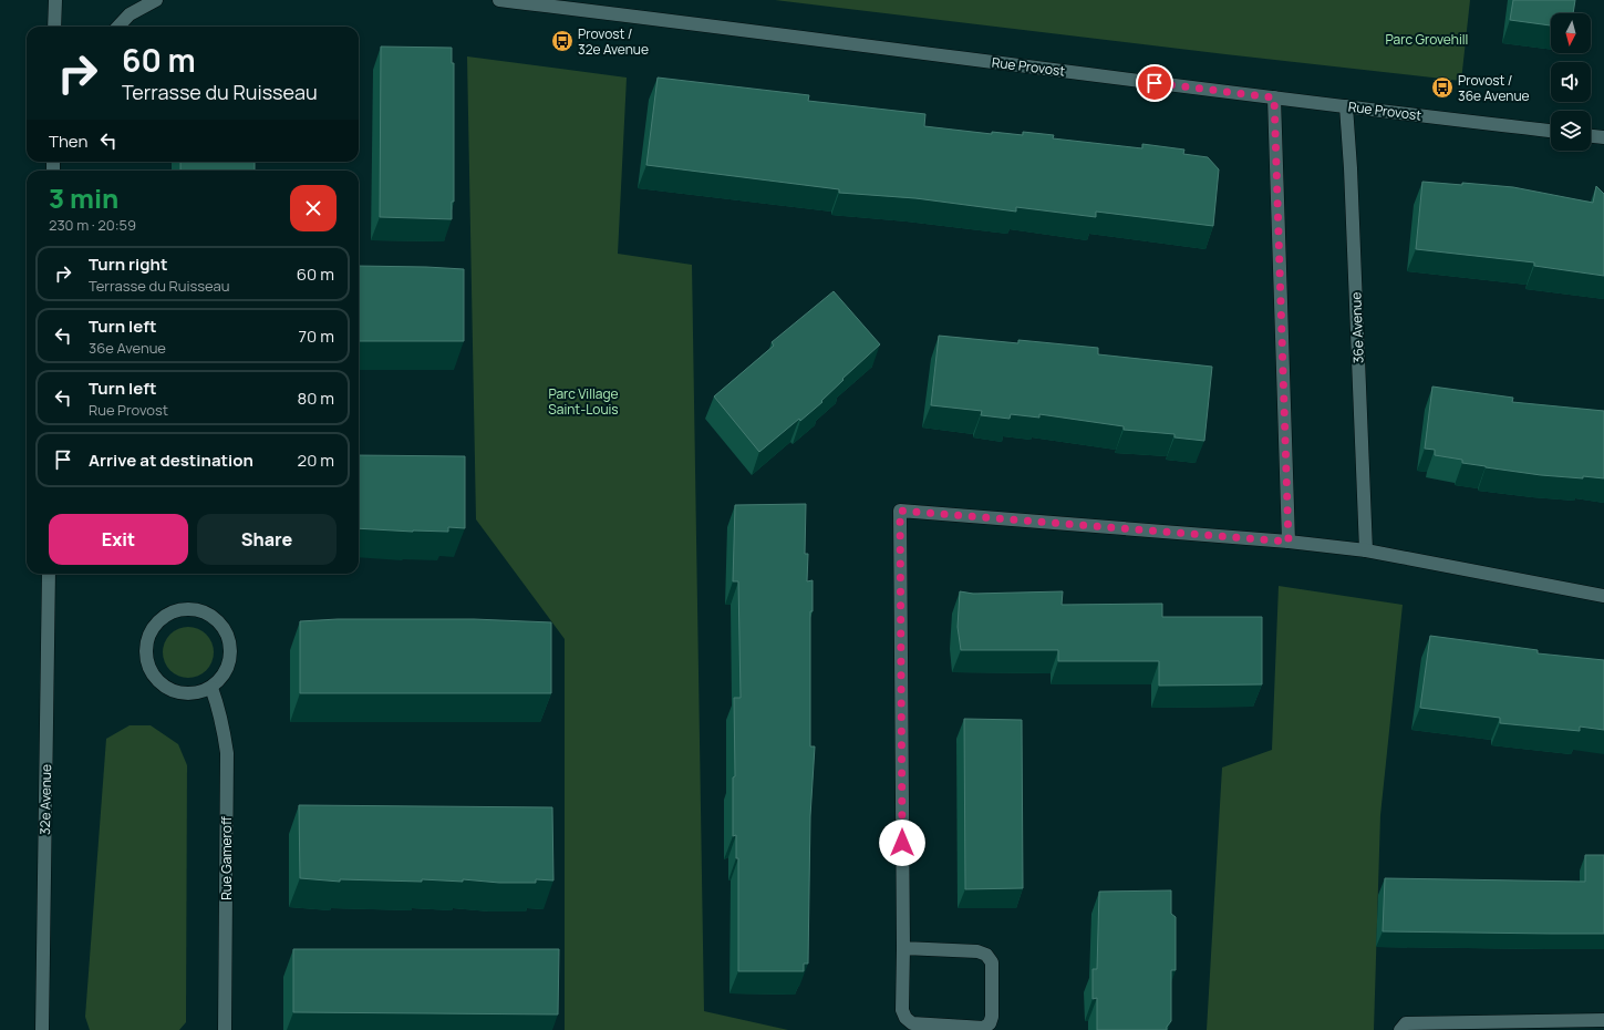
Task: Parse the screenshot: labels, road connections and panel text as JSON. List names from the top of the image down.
{
  "streets": {
    "street": [
      "Rue Provost",
      "36e Avenue",
      "32e Avenue",
      "Rue Gameroff"
    ]
  },
  "crossings": [
    ["Rue Provost", "36e Avenue"]
  ],
  "parks": ["Parc Grovehill", "Parc Village Saint-Louis"],
  "places": {
    "bus stop": ["Provost / 32e Avenue", "Provost / 36e Avenue"]
  },
  "north": "bottom",
  "page": {
    "turn": ["60 m", "Terrasse du Ruisseau"],
    "then": "Then",
    "heading": ["3 min", "230 m · 20:59"],
    "list": [
      {
        "name": "Turn right",
        "note": "Terrasse du Ruisseau",
        "value": "60 m"
      },
      {
        "name": "Turn left",
        "note": "36e Avenue",
        "value": "70 m"
      },
      {
        "name": "Turn left",
        "note": "Rue Provost",
        "value": "80 m"
      },
      {
        "name": "Arrive at destination",
        "value": "20 m"
      }
    ],
    "buttons": ["Exit", "Share"]
  }
}
